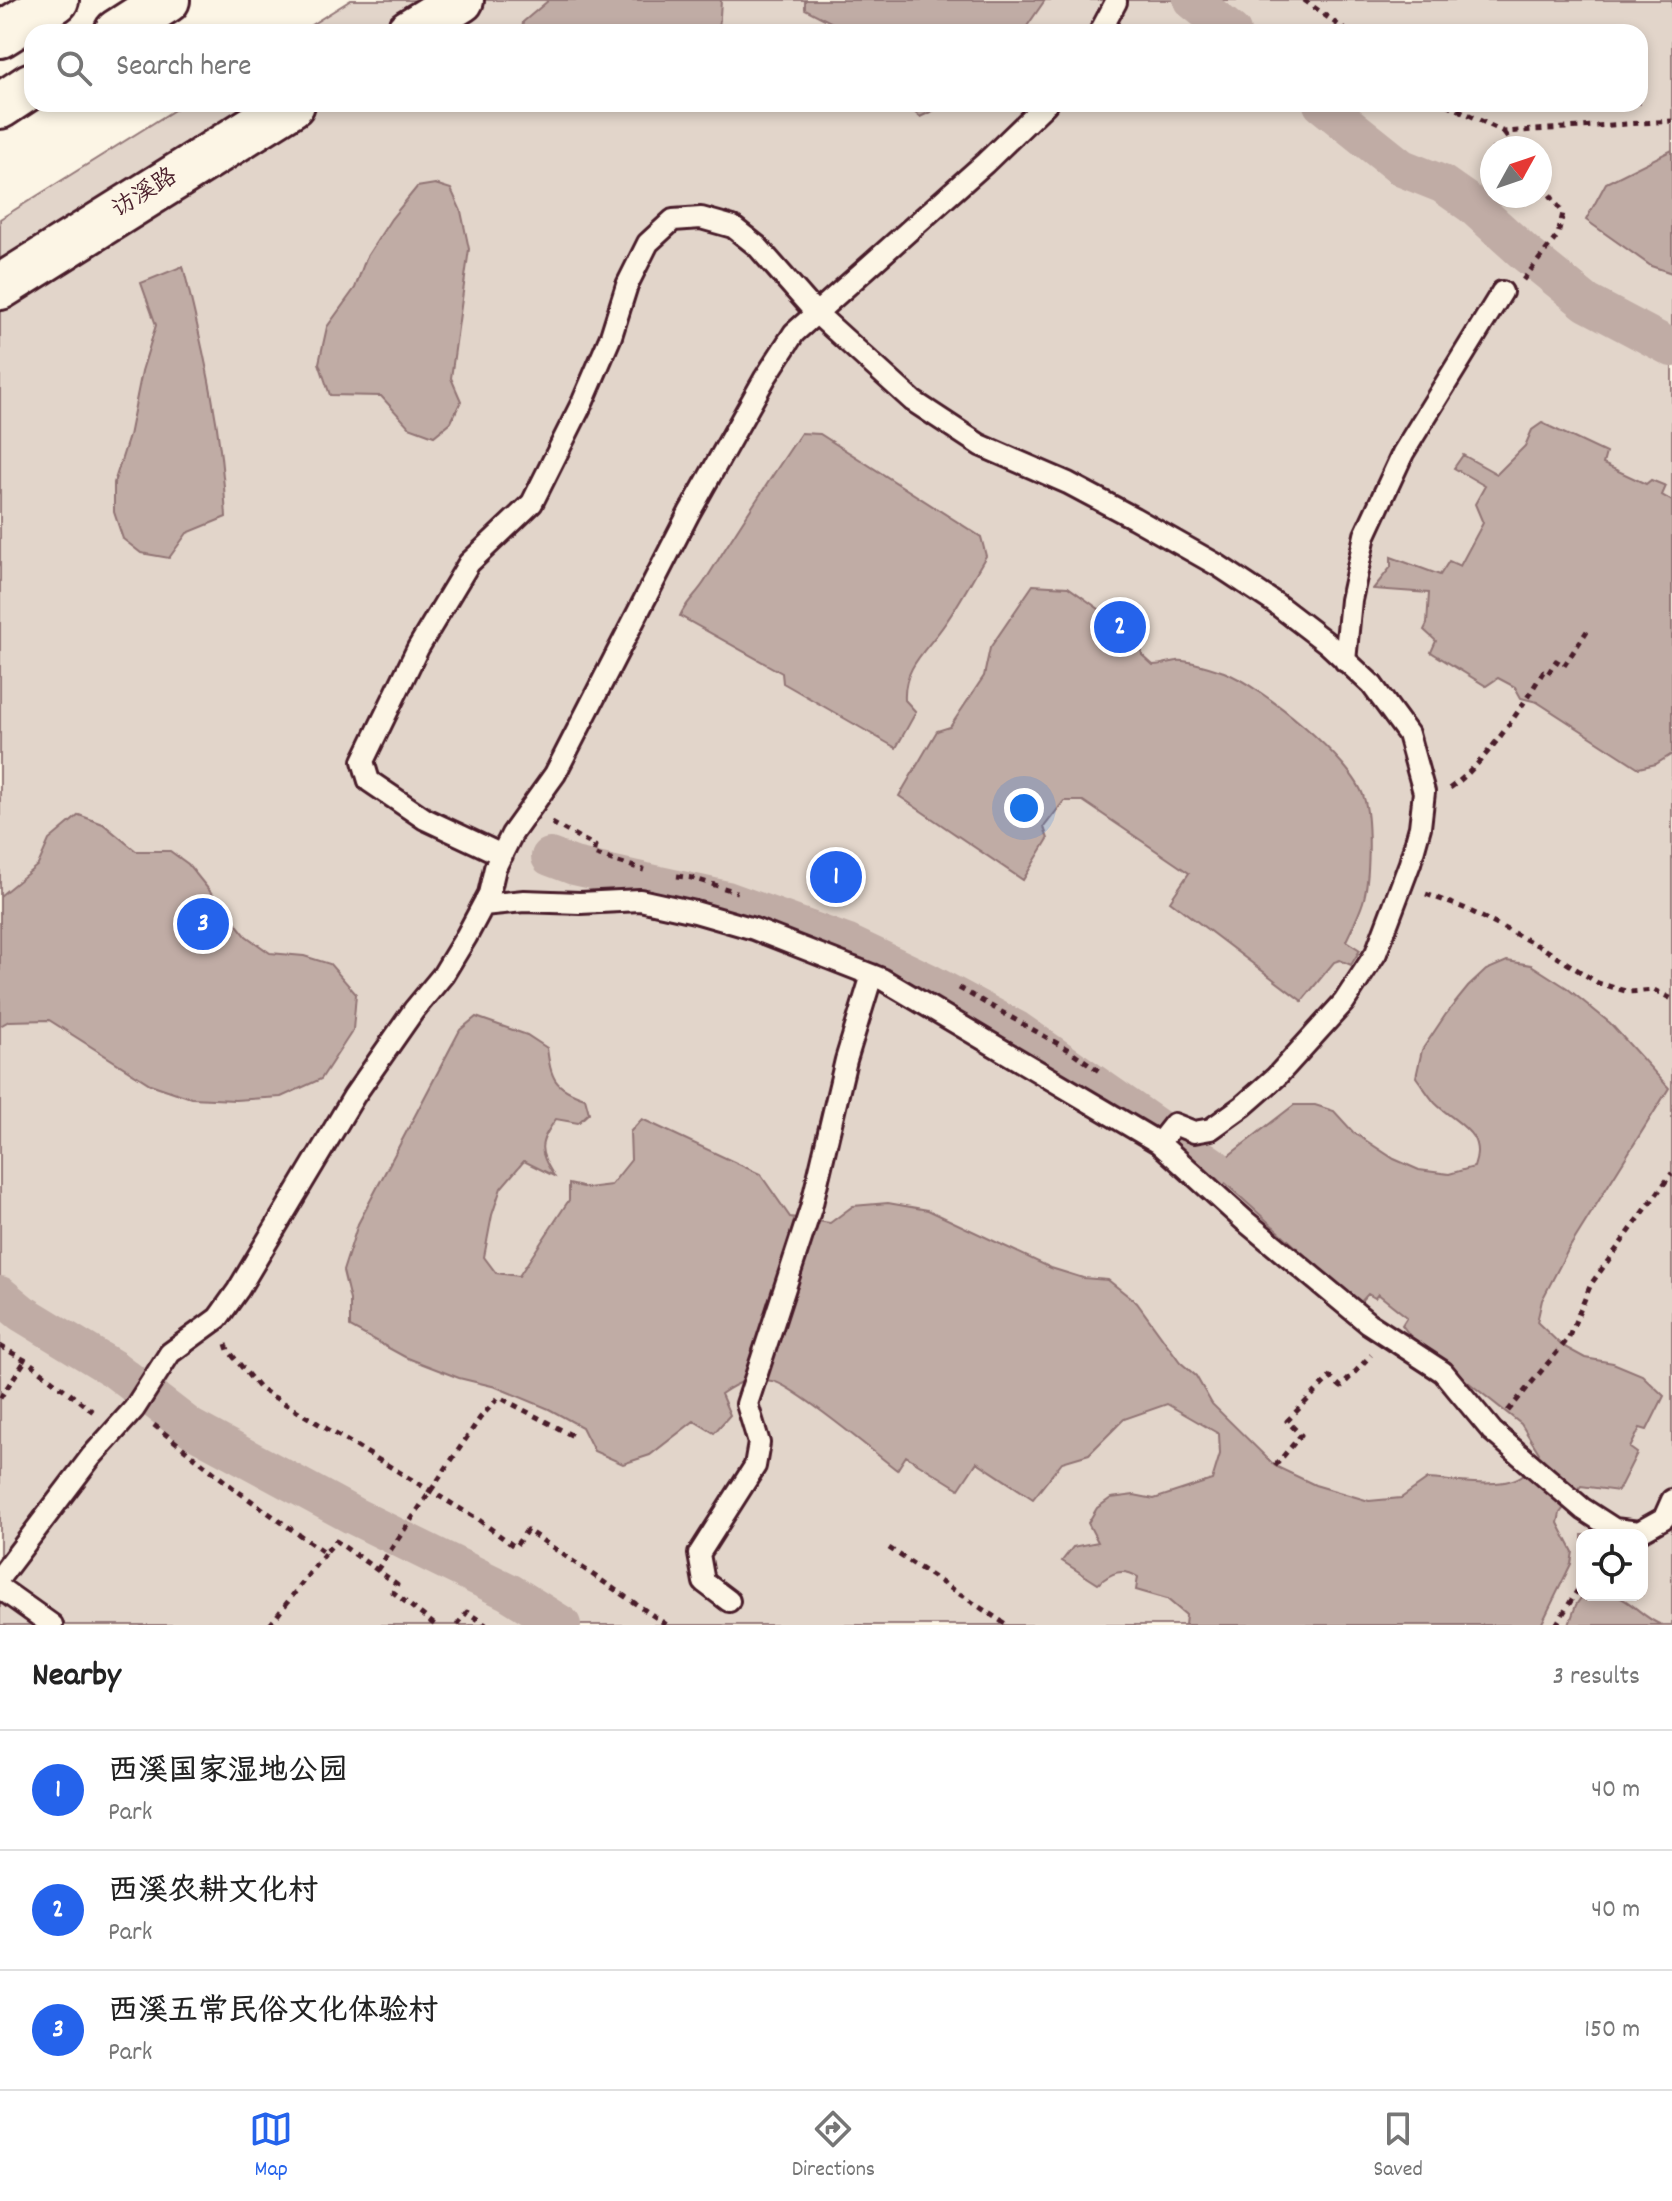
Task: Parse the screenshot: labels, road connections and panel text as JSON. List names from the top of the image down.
{
  "streets": {
    "main road": ["访溪路"]
  },
  "north": "top right",
  "page": {
    "search": "Search here",
    "pins": ["2", "1", "3"],
    "heading": ["Nearby", "3 results"],
    "list": [
      {
        "mark": "1",
        "name": "西溪国家湿地公园",
        "note": "Park",
        "value": "40 m"
      },
      {
        "mark": "2",
        "name": "西溪农耕文化村",
        "note": "Park",
        "value": "40 m"
      },
      {
        "mark": "3",
        "name": "西溪五常民俗文化体验村",
        "note": "Park",
        "value": "150 m"
      }
    ],
    "nav": ["Map", "Directions", "Saved"]
  }
}
